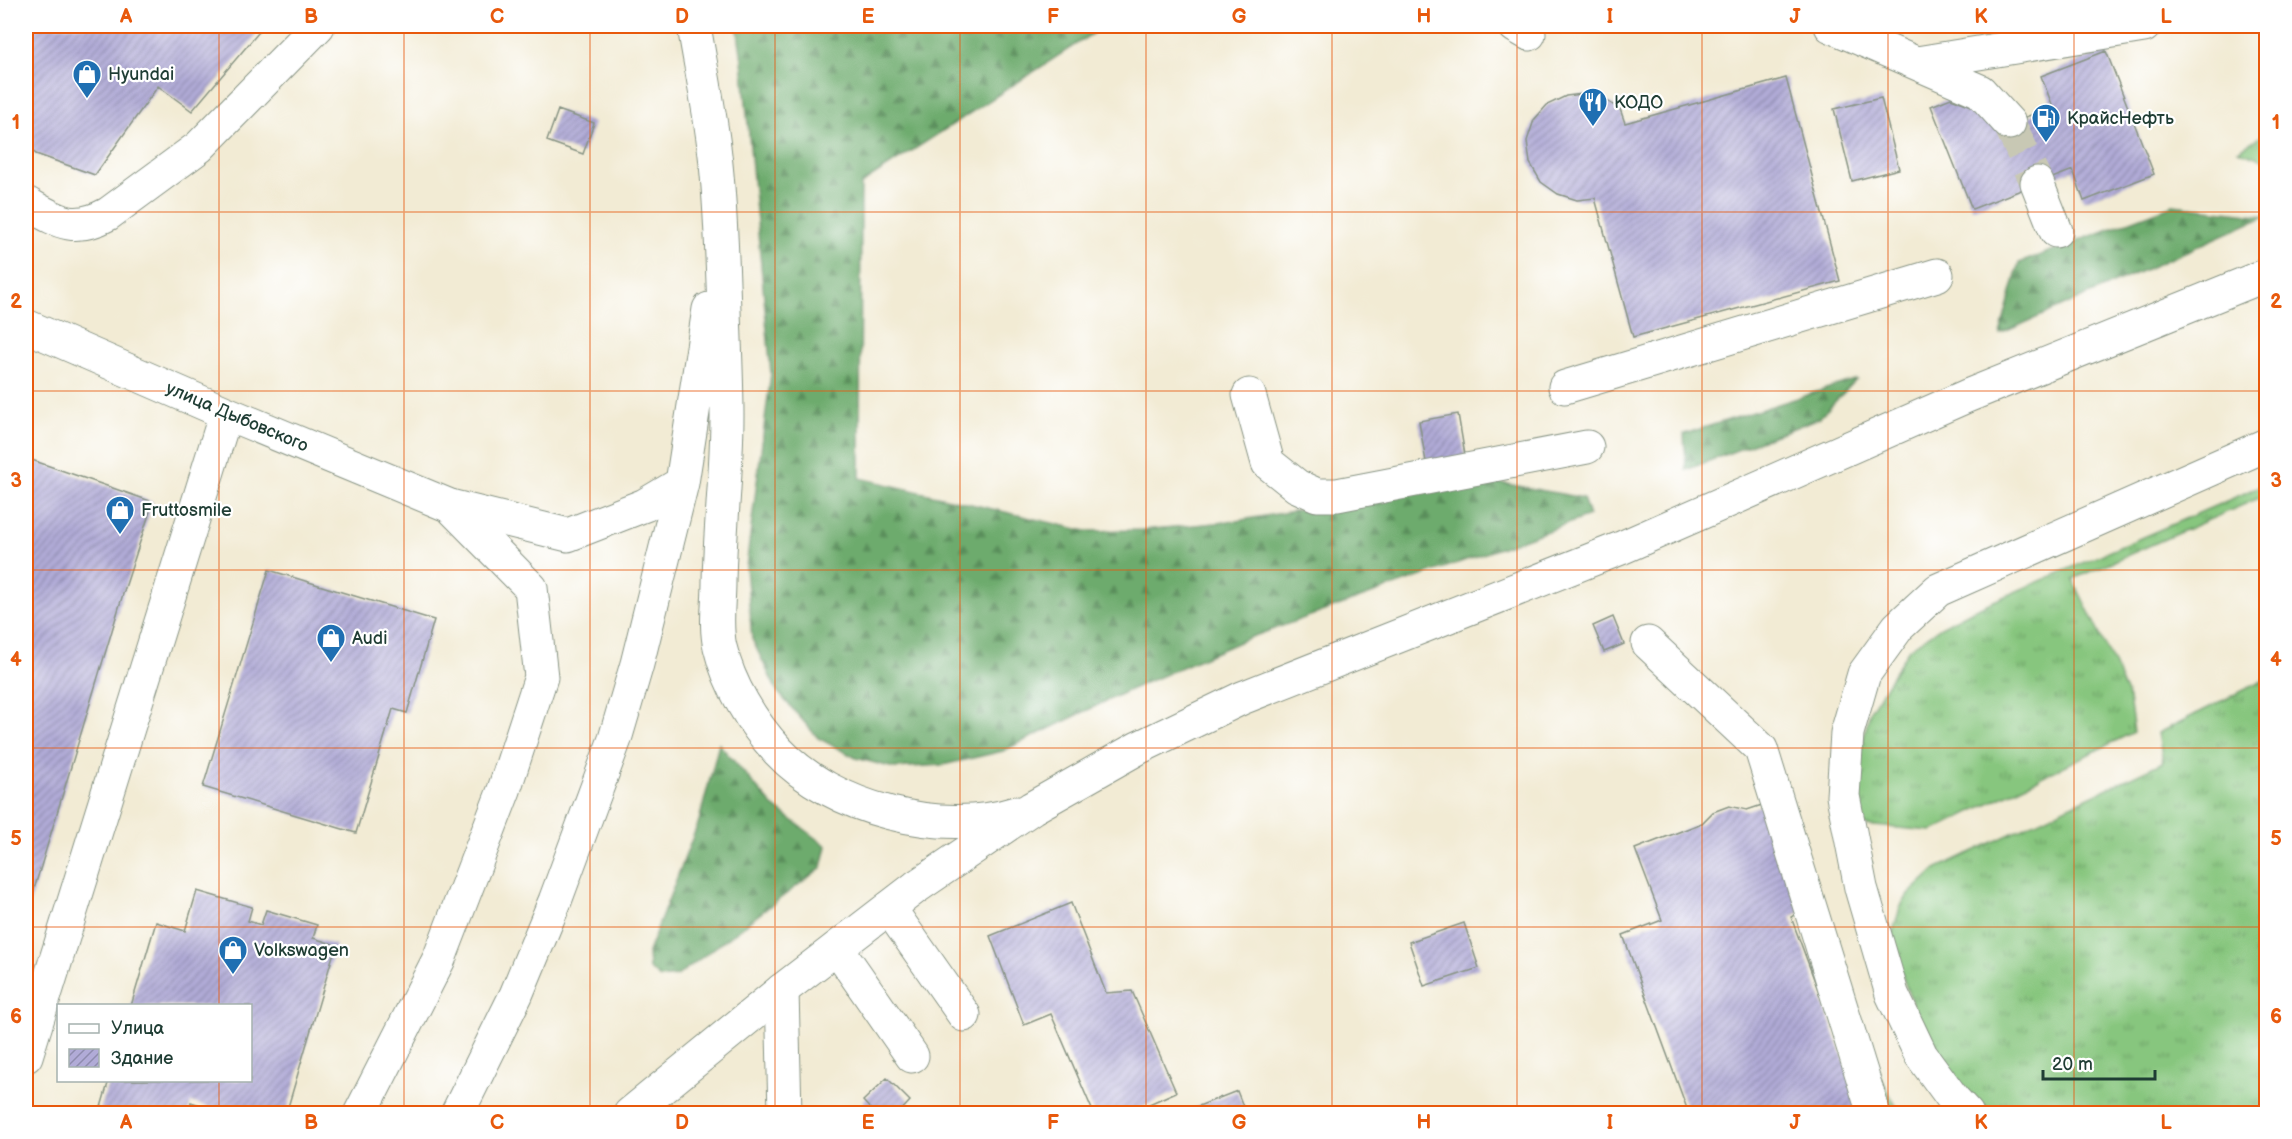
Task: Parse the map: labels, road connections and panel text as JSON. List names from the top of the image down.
{
  "streets": {
    "main road": ["улица Дыбовского"]
  },
  "places": {
    "shop": [
      "Hyundai",
      "Fruttosmile",
      "Audi",
      "Volkswagen"
    ],
    "restaurant": ["КОДО"],
    "fuel station": ["КрайсНефть"]
  },
  "legend": ["Улица", "Здание"],
  "scale_bar": "20 m",
  "grid": {
    "columns": [
      "A",
      "B",
      "C",
      "D",
      "E",
      "F",
      "G",
      "H",
      "I",
      "J",
      "K",
      "L"
    ],
    "rows": [
      "1",
      "2",
      "3",
      "4",
      "5",
      "6"
    ]
  }
}
